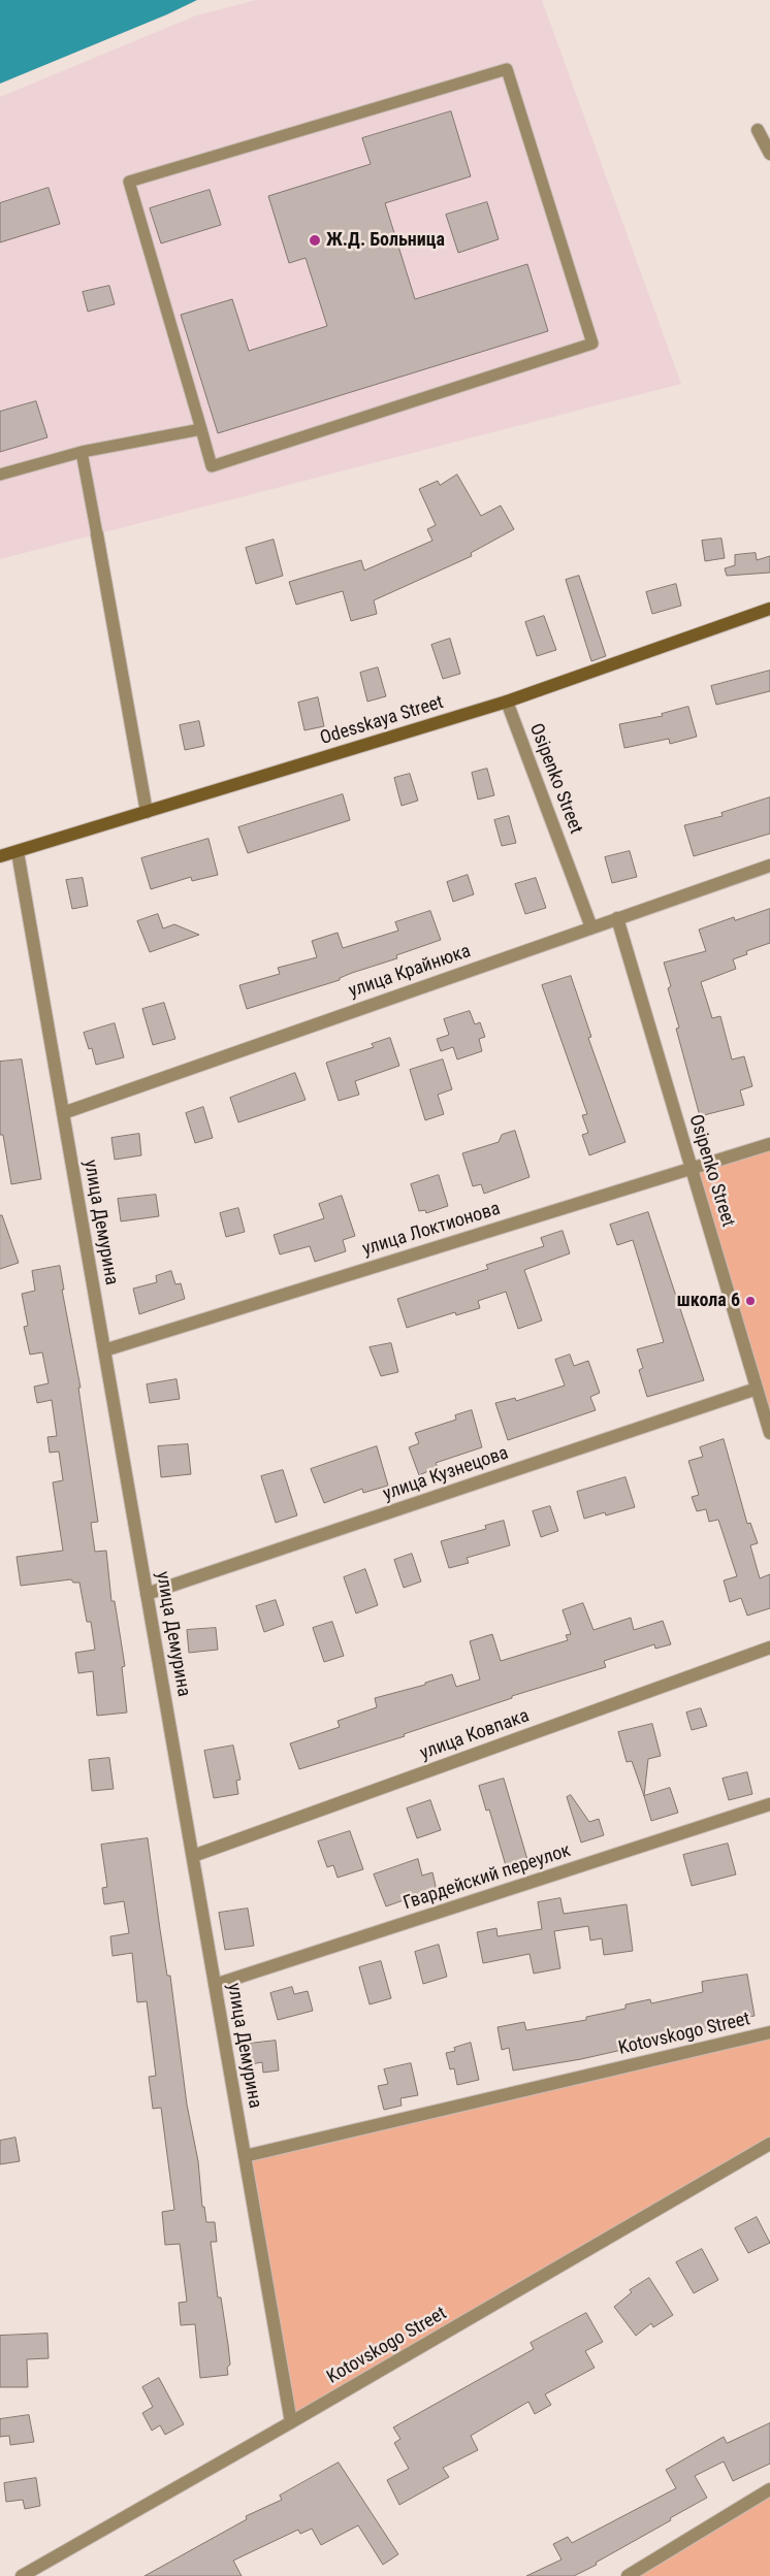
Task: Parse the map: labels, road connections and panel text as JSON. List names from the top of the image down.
{
  "streets": {
    "main road": ["Odesskaya Street"],
    "street": [
      "Osipenko Street",
      "улица Крайнюка",
      "улица Демурина",
      "улица Локтионова",
      "улица Кузнецова",
      "улица Ковпака",
      "Гвардейский переулок",
      "Kotovskogo Street"
    ]
  },
  "crossings": [
    ["Odesskaya Street", "Osipenko Street"],
    ["Odesskaya Street", "улица Демурина"],
    ["Osipenko Street", "улица Крайнюка"],
    ["Osipenko Street", "улица Локтионова"],
    ["Osipenko Street", "улица Кузнецова"],
    ["улица Крайнюка", "улица Демурина"],
    ["улица Демурина", "улица Локтионова"],
    ["улица Демурина", "улица Кузнецова"],
    ["улица Демурина", "улица Ковпака"],
    ["улица Демурина", "Гвардейский переулок"],
    ["улица Демурина", "Kotovskogo Street"]
  ],
  "places": ["Ж.Д. Больница", "школа 6"]
}
